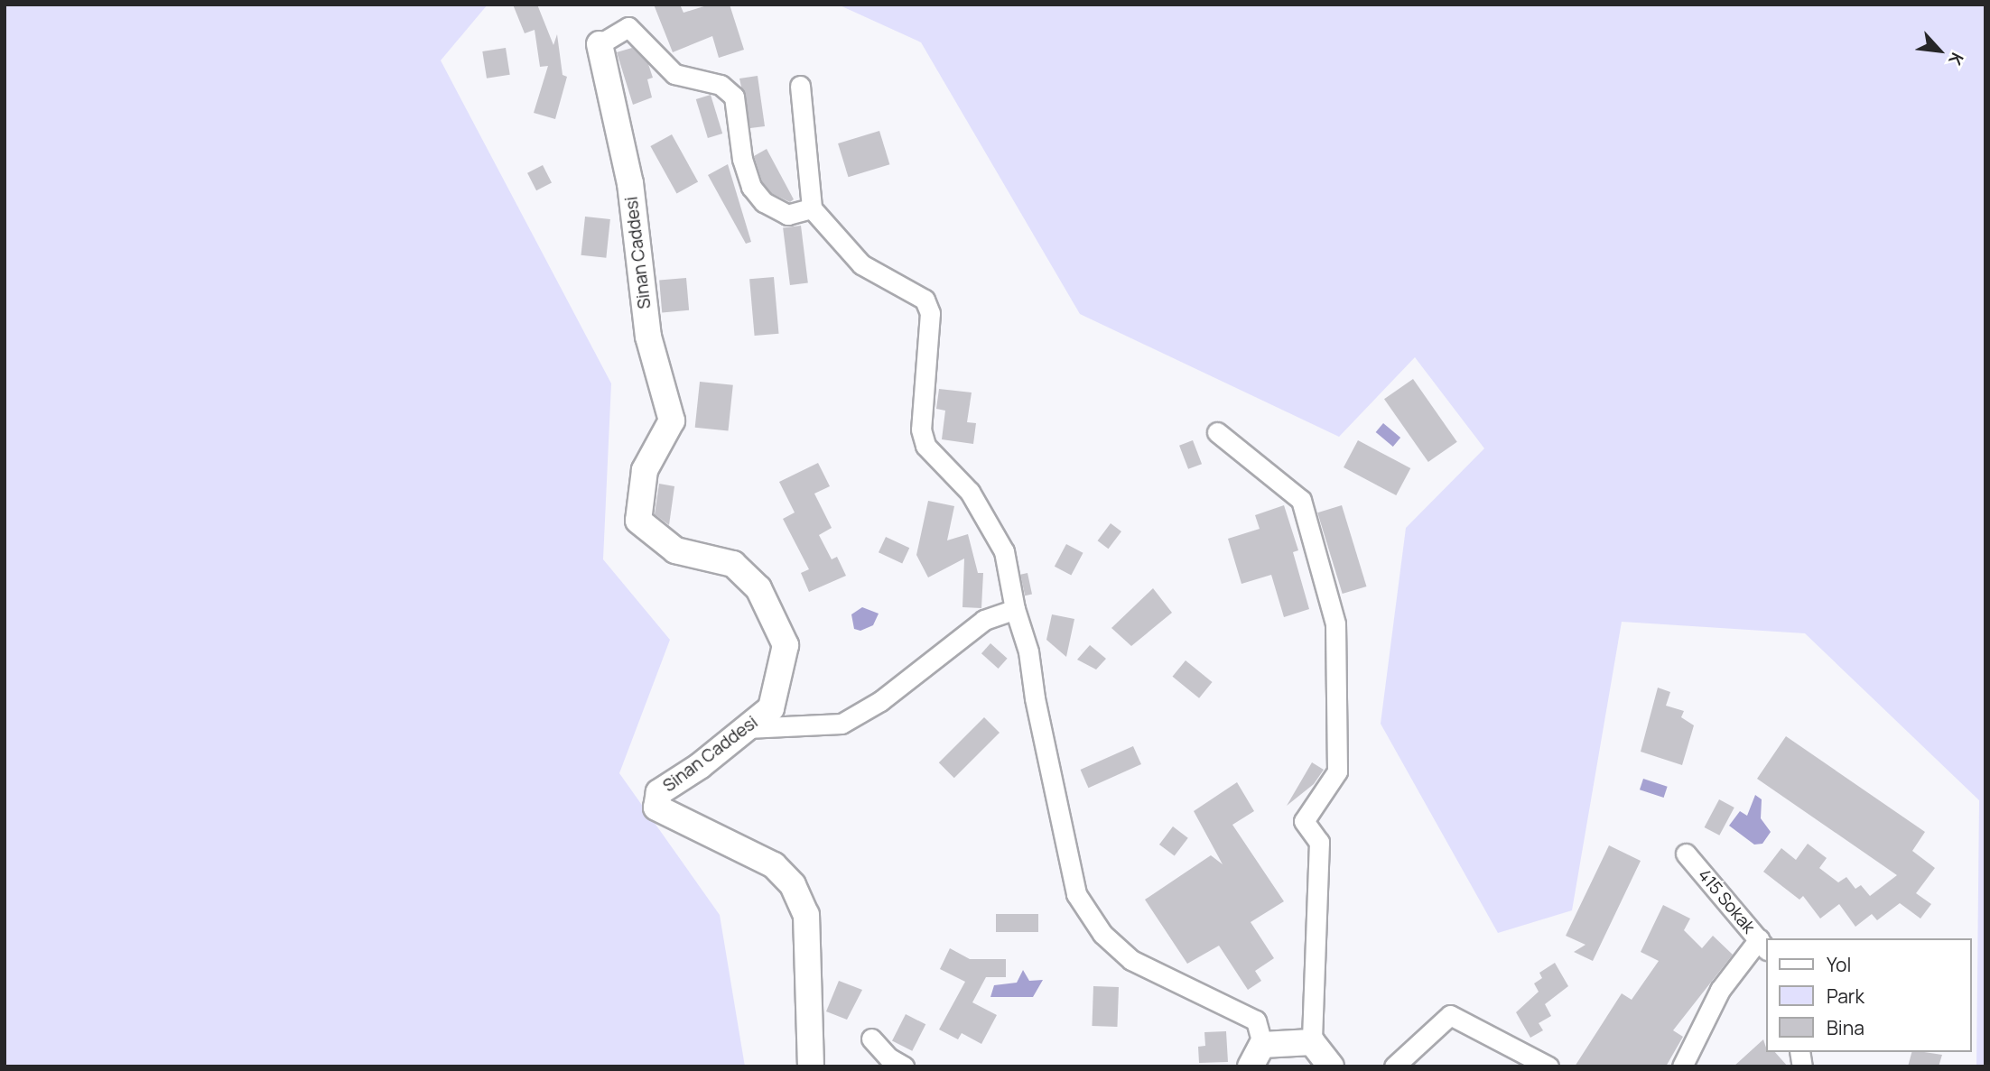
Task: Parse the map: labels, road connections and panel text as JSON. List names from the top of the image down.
{
  "streets": {
    "street": ["Sinan Caddesi", "415 Sokak"]
  },
  "legend": ["Yol", "Park", "Bina"],
  "north": "bottom right"
}
